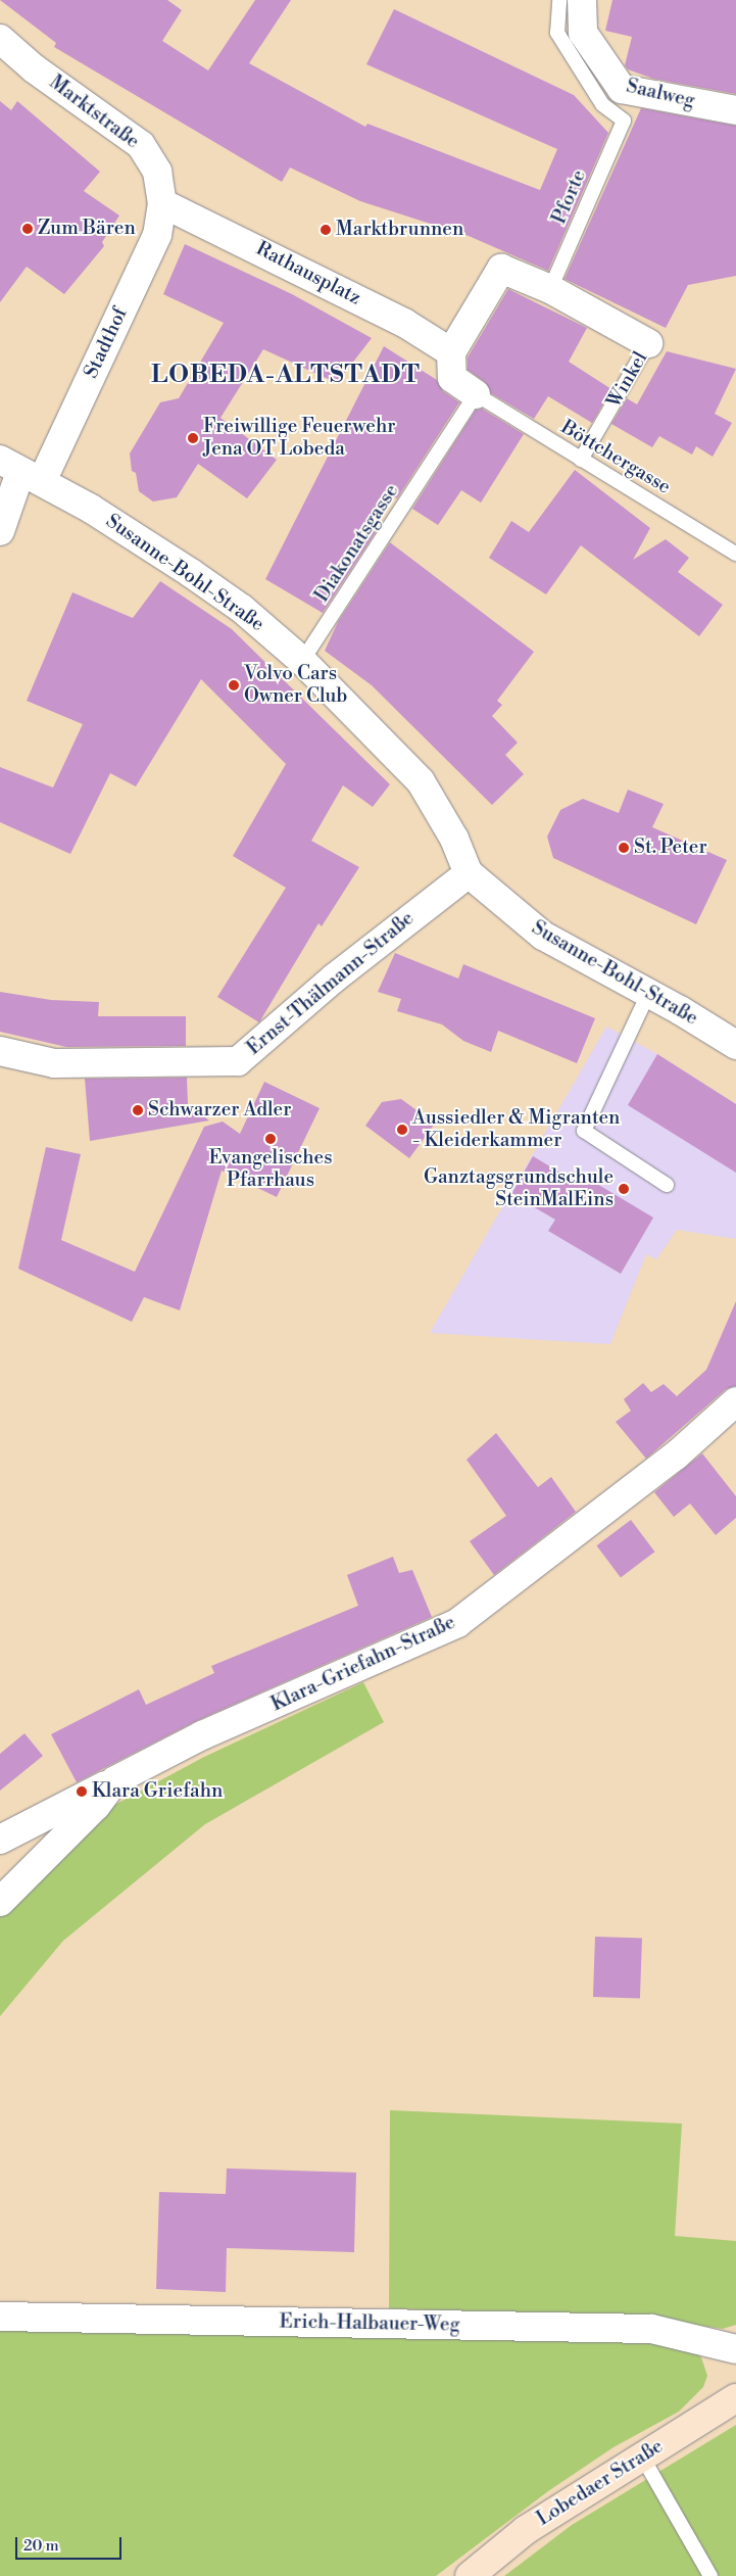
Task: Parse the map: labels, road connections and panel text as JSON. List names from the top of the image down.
{
  "streets": {
    "main road": ["Lobedaer Straße"],
    "street": [
      "Saalweg",
      "Marktstraße",
      "Rathausplatz",
      "Stadthof",
      "Winkel",
      "Susanne-Bohl-Straße",
      "Ernst-Thälmann-Straße",
      "Klara-Griefahn-Straße",
      "Erich-Halbauer-Weg"
    ],
    "lane": ["Pforte", "Böttchergasse", "Diakonatsgasse"]
  },
  "crossings": [
    ["Marktstraße", "Rathausplatz"],
    ["Marktstraße", "Stadthof"],
    ["Pforte", "Winkel"],
    ["Rathausplatz", "Stadthof"],
    ["Stadthof", "Susanne-Bohl-Straße"],
    ["Winkel", "Böttchergasse"],
    ["Böttchergasse", "Diakonatsgasse"],
    ["Diakonatsgasse", "Susanne-Bohl-Straße"],
    ["Susanne-Bohl-Straße", "Ernst-Thälmann-Straße"]
  ],
  "districts": ["LOBEDA-ALTSTADT"],
  "places": [
    "Zum Bären",
    "Marktbrunnen",
    "Freiwillige Feuerwehr Jena OT Lobeda",
    "Volvo Cars Owner Club",
    "St. Peter",
    "Schwarzer Adler",
    "Aussiedler & Migranten - Kleiderkammer",
    "Evangelisches Pfarrhaus",
    "Ganztagsgrundschule SteinMalEins",
    "Klara Griefahn"
  ],
  "scale_bar": "20 m"
}
